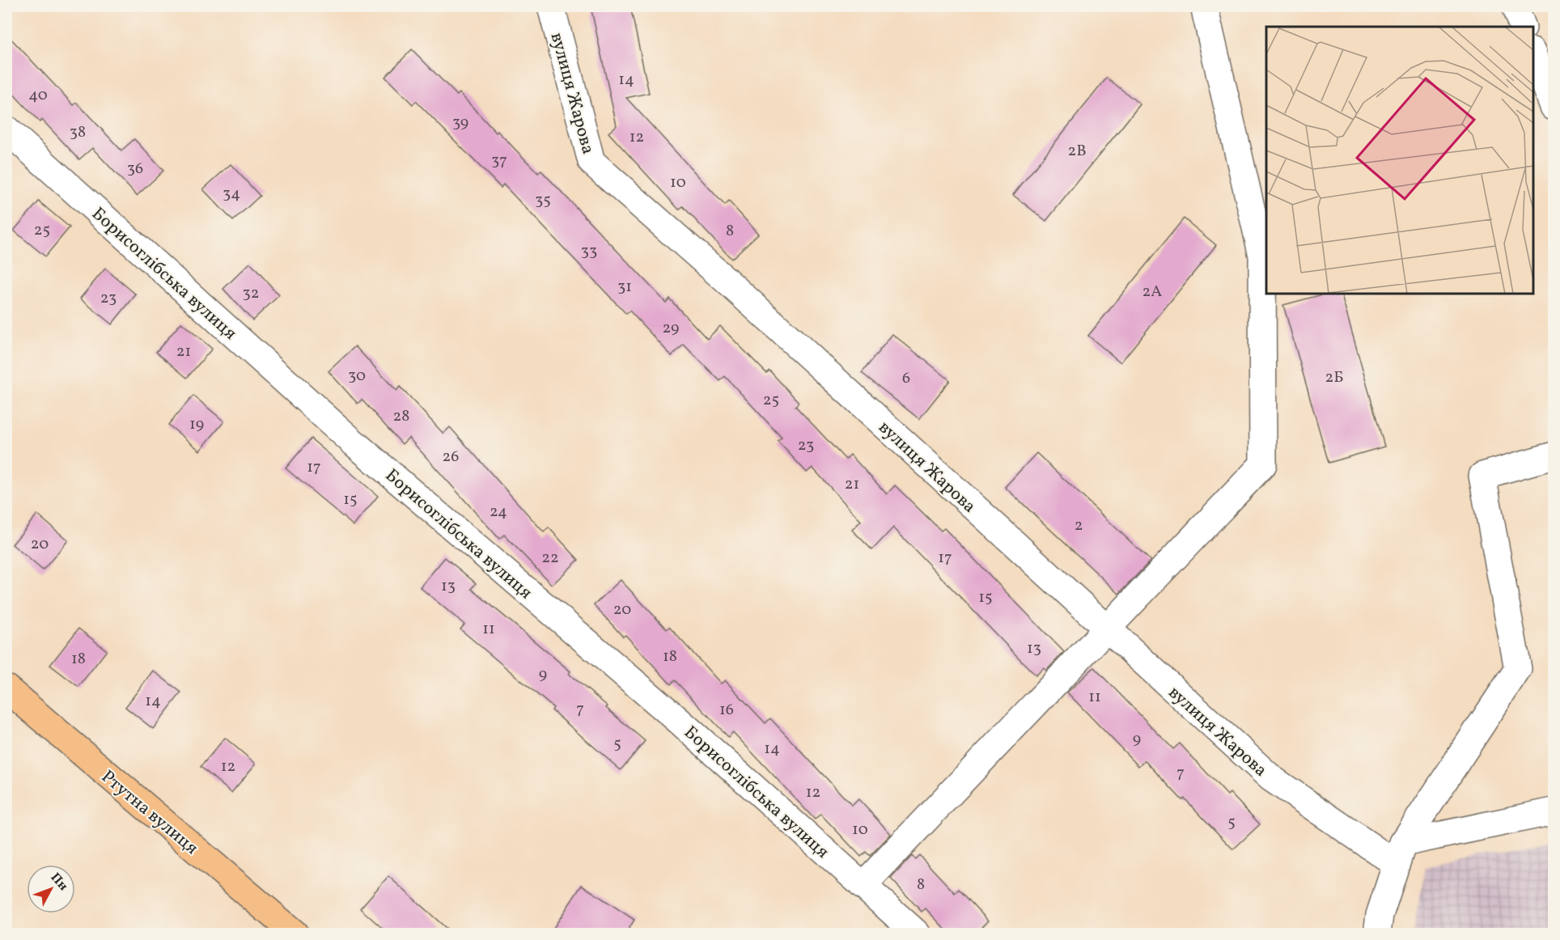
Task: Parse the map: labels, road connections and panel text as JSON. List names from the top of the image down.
{
  "streets": {
    "main road": ["Ртутна вулиця"],
    "street": ["вулиця Жарова", "Борисоглібська вулиця"]
  },
  "house_numbers": [
    "14",
    "40",
    "39",
    "38",
    "12",
    "2В",
    "37",
    "36",
    "10",
    "34",
    "35",
    "25",
    "8",
    "33",
    "31",
    "2А",
    "32",
    "23",
    "29",
    "21",
    "30",
    "2Б",
    "6",
    "25",
    "28",
    "19",
    "23",
    "26",
    "17",
    "21",
    "15",
    "24",
    "2",
    "20",
    "22",
    "17",
    "13",
    "15",
    "20",
    "11",
    "13",
    "18",
    "18",
    "9",
    "11",
    "14",
    "7",
    "16",
    "9",
    "5",
    "14",
    "12",
    "7",
    "12",
    "5",
    "10",
    "8"
  ],
  "north": "top right"
}
